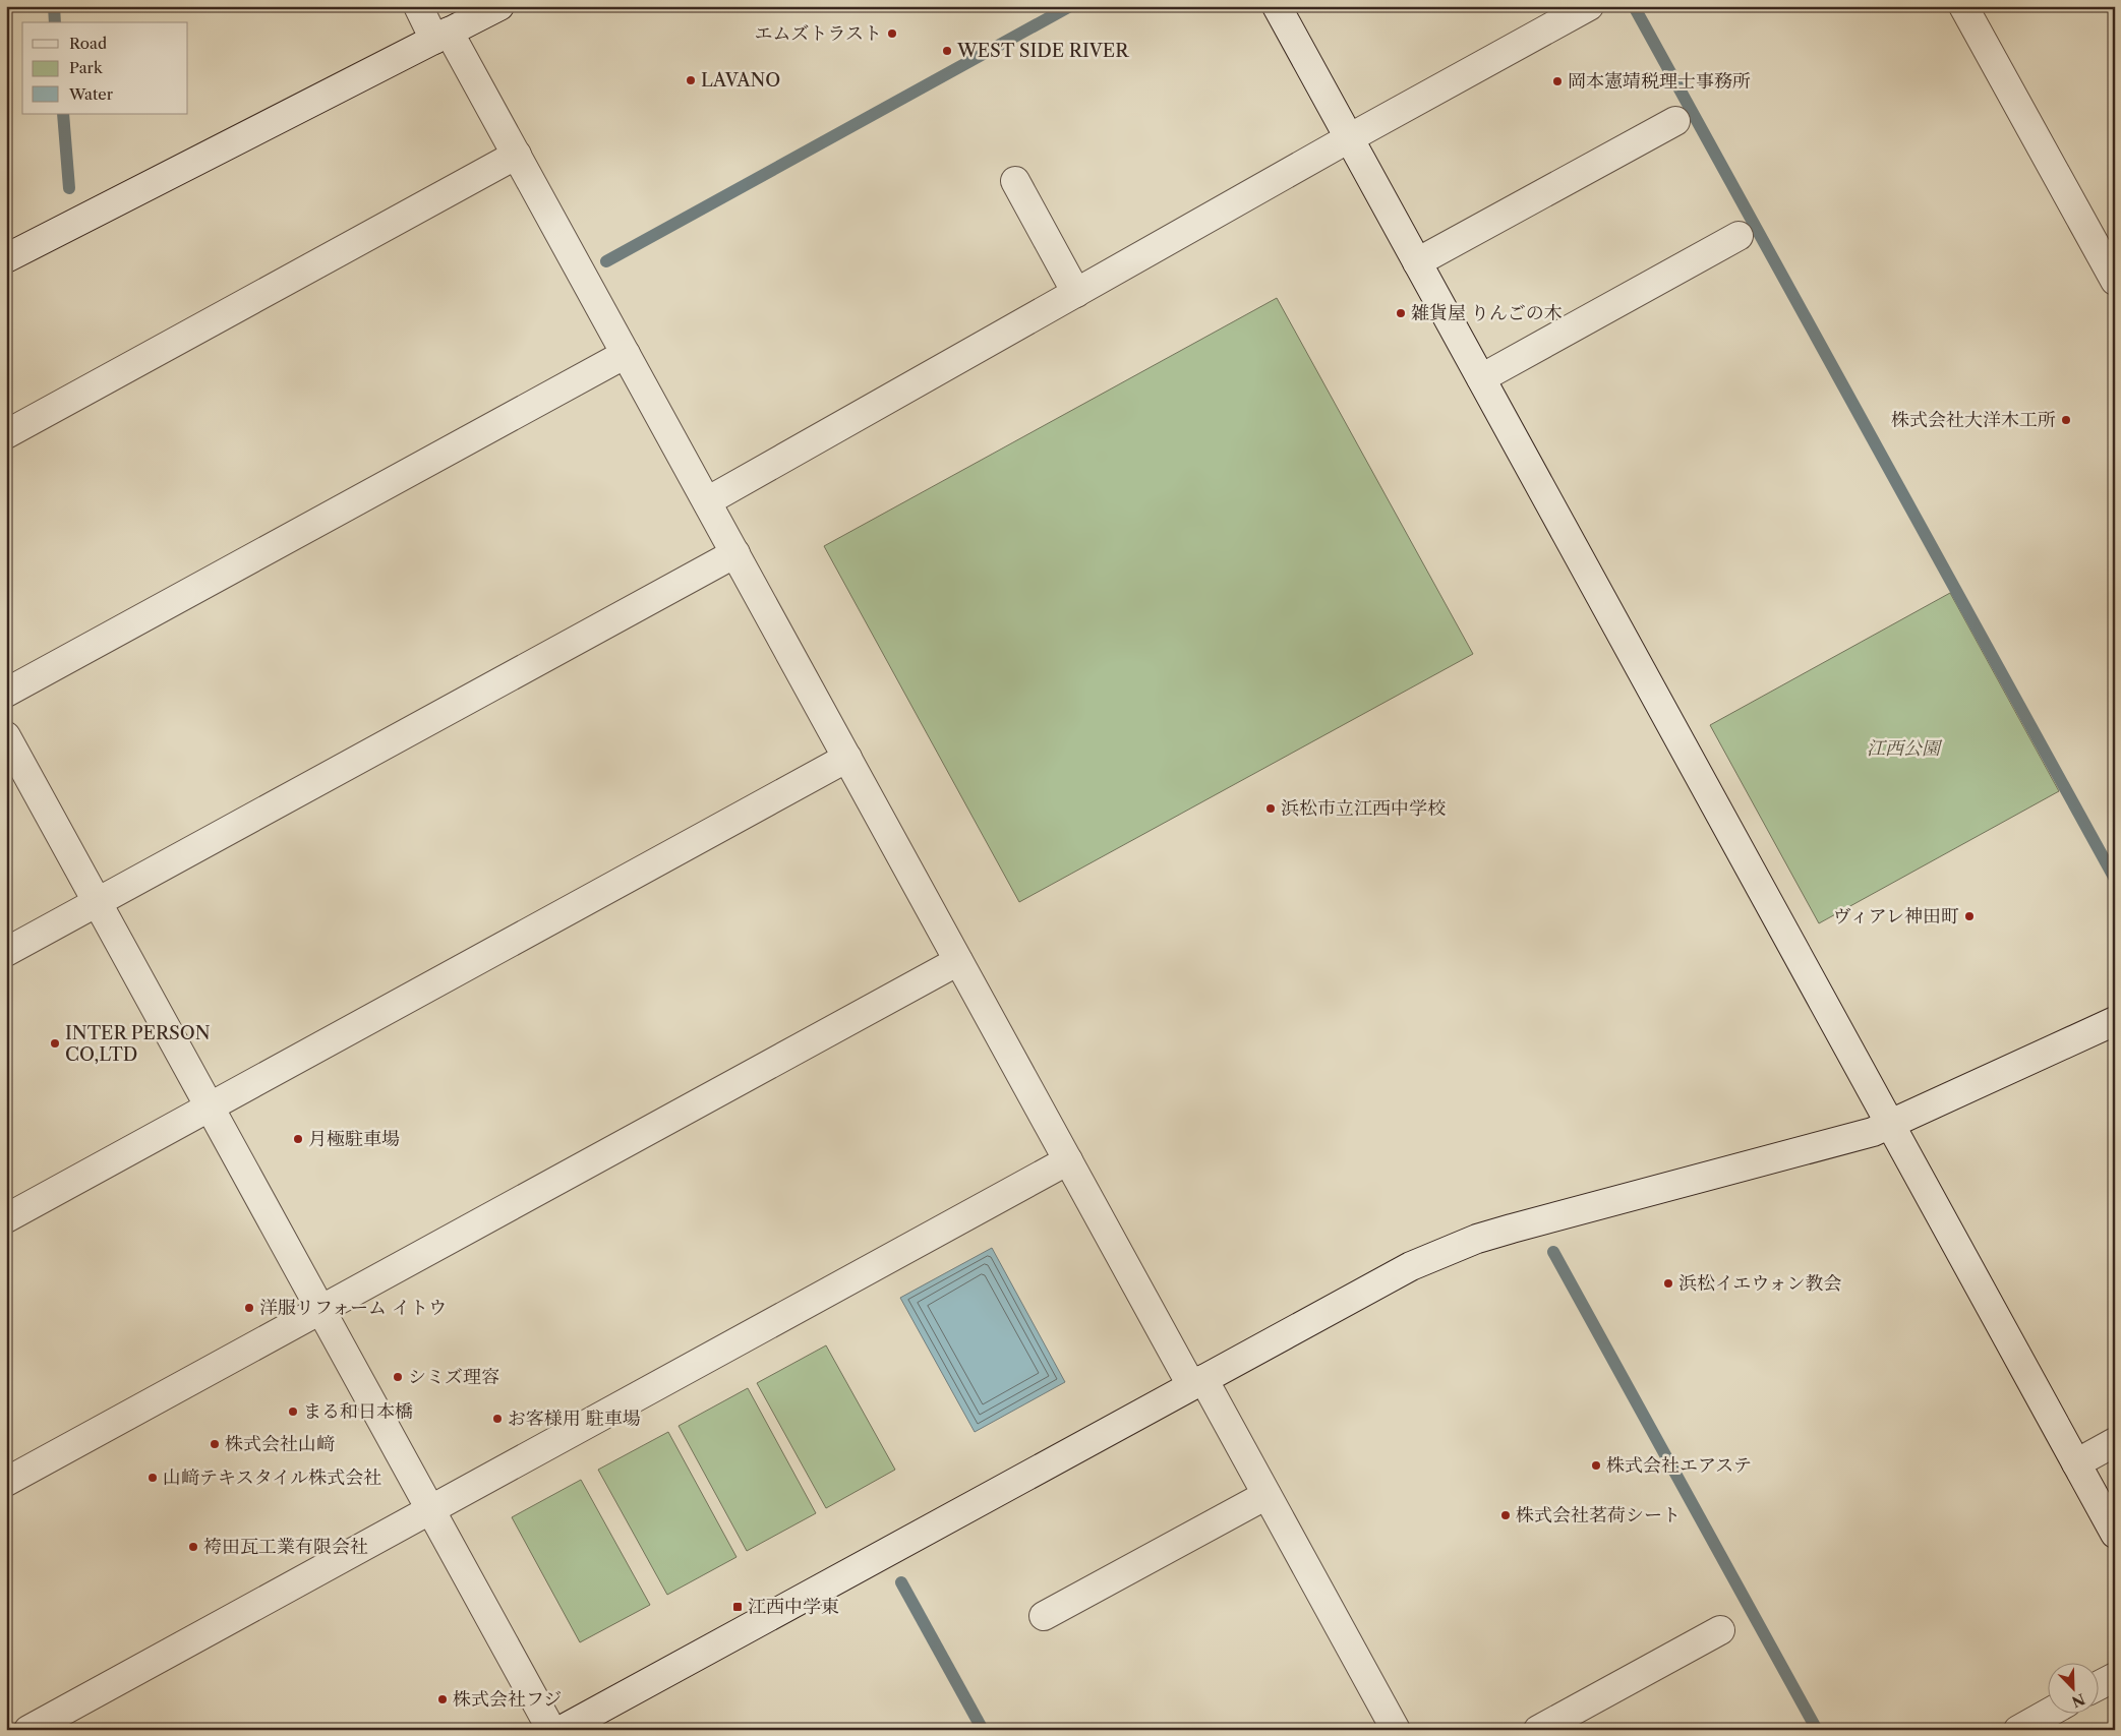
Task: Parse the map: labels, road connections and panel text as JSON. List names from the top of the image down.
{
  "parks": ["江西公園"],
  "places": {
    "other": [
      "エムズトラスト",
      "WEST SIDE RIVER",
      "LAVANO",
      "岡本憲靖税理士事務所",
      "雑貨屋 りんごの木",
      "株式会社大洋木工所",
      "浜松市立江西中学校",
      "ヴィアレ神田町",
      "INTER PERSON CO,LTD",
      "月極駐車場",
      "浜松イエウォン教会",
      "洋服リフォーム イトウ",
      "シミズ理容",
      "まる和日本橋",
      "お客様用 駐車場",
      "株式会社山﨑",
      "株式会社エアステ",
      "山﨑テキスタイル株式会社",
      "株式会社茗荷シート",
      "袴田瓦工業有限会社",
      "株式会社フジ"
    ],
    "transit": ["江西中学東"]
  },
  "legend": ["Road", "Park", "Water"],
  "north": "bottom right"
}
